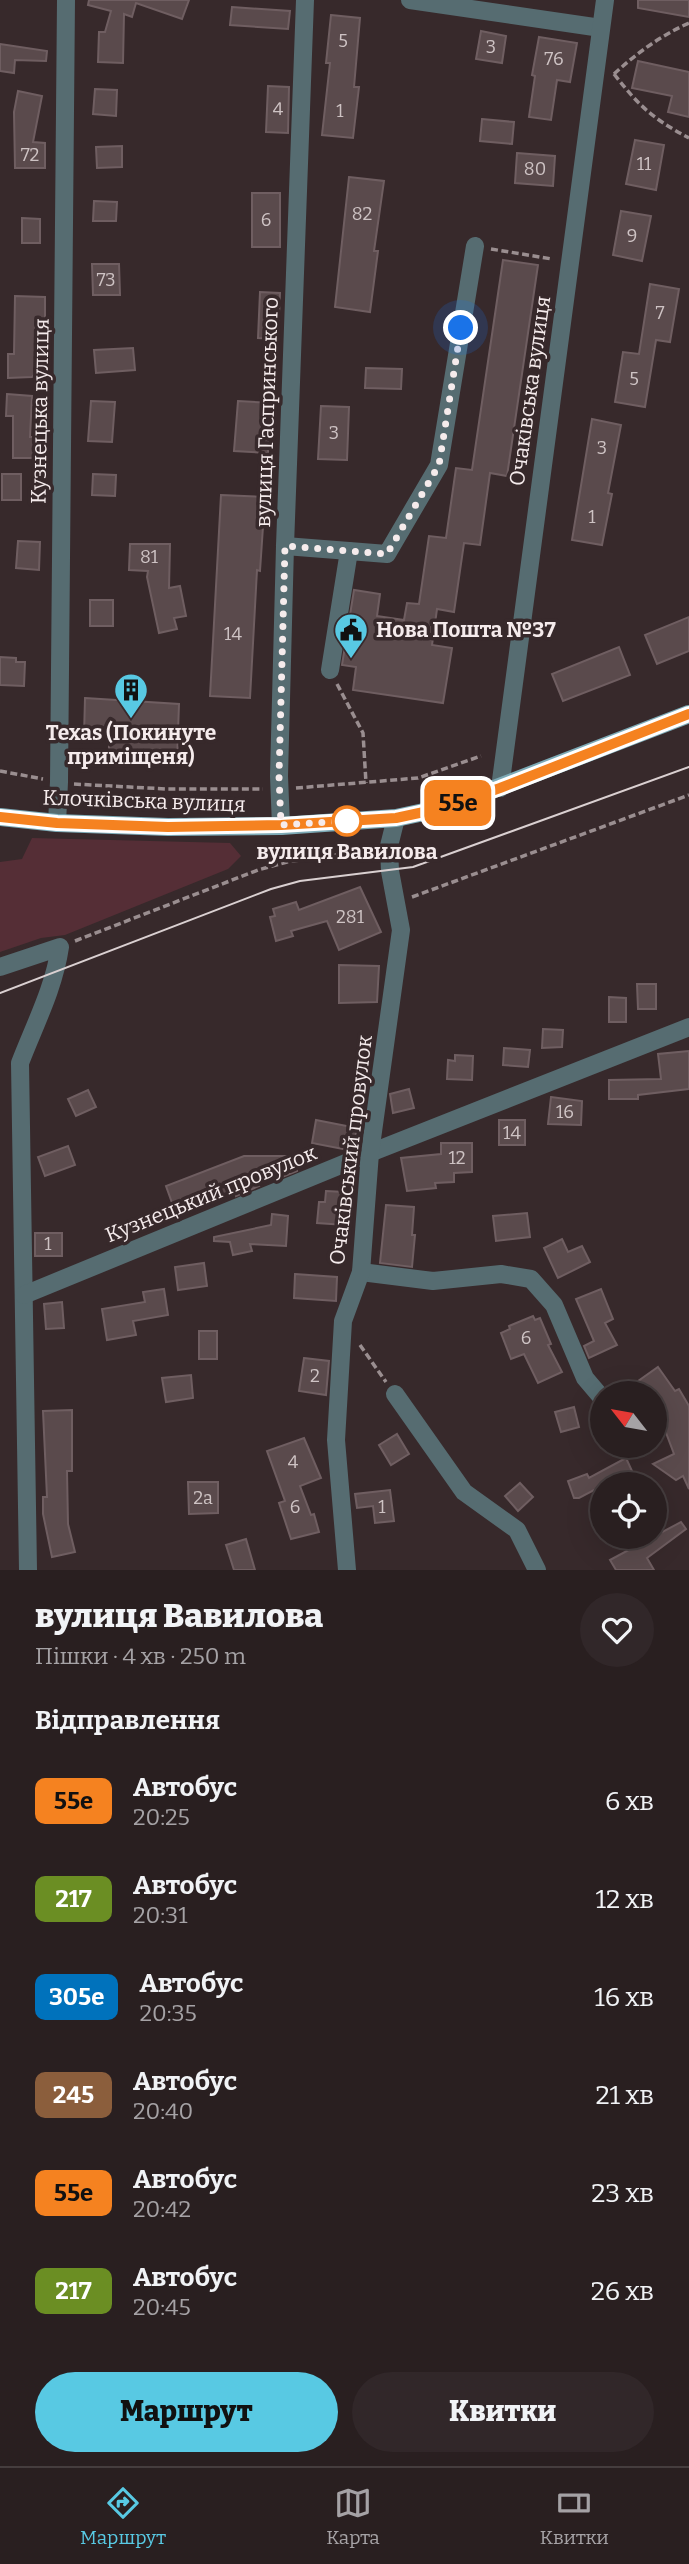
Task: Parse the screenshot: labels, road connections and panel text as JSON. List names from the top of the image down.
{
  "streets": {
    "main road": ["Клочківська вулиця"],
    "street": [
      "Очаківська вулиця",
      "Кузнецька вулиця",
      "вулиця Гаспринського",
      "Очаківський провулок",
      "Кузнецький провулок"
    ]
  },
  "crossings": [
    ["Очаківська вулиця", "Клочківська вулиця"],
    ["Кузнецька вулиця", "Клочківська вулиця"],
    ["вулиця Гаспринського", "Клочківська вулиця"],
    ["Клочківська вулиця", "Очаківський провулок"],
    ["Очаківський провулок", "Кузнецький провулок"]
  ],
  "places": {
    "public building": ["Нова Пошта №37"],
    "building": ["Texas (Покинуте приміщеня)"],
    "other": ["вулиця Вавилова"]
  },
  "lines": ["bus line 55е"],
  "house_numbers": [
    "5",
    "3",
    "76",
    "4",
    "1",
    "72",
    "11",
    "80",
    "82",
    "6",
    "9",
    "73",
    "7",
    "5",
    "3",
    "3",
    "1",
    "81",
    "14",
    "281",
    "16",
    "14",
    "12",
    "1",
    "6",
    "2",
    "4",
    "2а",
    "6",
    "1"
  ],
  "north": "top left",
  "page": {
    "on_map": "55е",
    "heading": [
      ["вулиця Вавилова", "Пішки · 4 хв · 250 m"],
      "Відправлення"
    ],
    "list": [
      {
        "mark": "55е",
        "name": "Автобус",
        "note": "20:25",
        "value": "6 хв"
      },
      {
        "mark": "217",
        "name": "Автобус",
        "note": "20:31",
        "value": "12 хв"
      },
      {
        "mark": "305e",
        "name": "Автобус",
        "note": "20:35",
        "value": "16 хв"
      },
      {
        "mark": "245",
        "name": "Автобус",
        "note": "20:40",
        "value": "21 хв"
      },
      {
        "mark": "55е",
        "name": "Автобус",
        "note": "20:42",
        "value": "23 хв"
      },
      {
        "mark": "217",
        "name": "Автобус",
        "note": "20:45",
        "value": "26 хв"
      }
    ],
    "buttons": ["Маршрут", "Квитки"],
    "tabs": ["Маршрут", "Карта", "Квитки"]
  }
}
